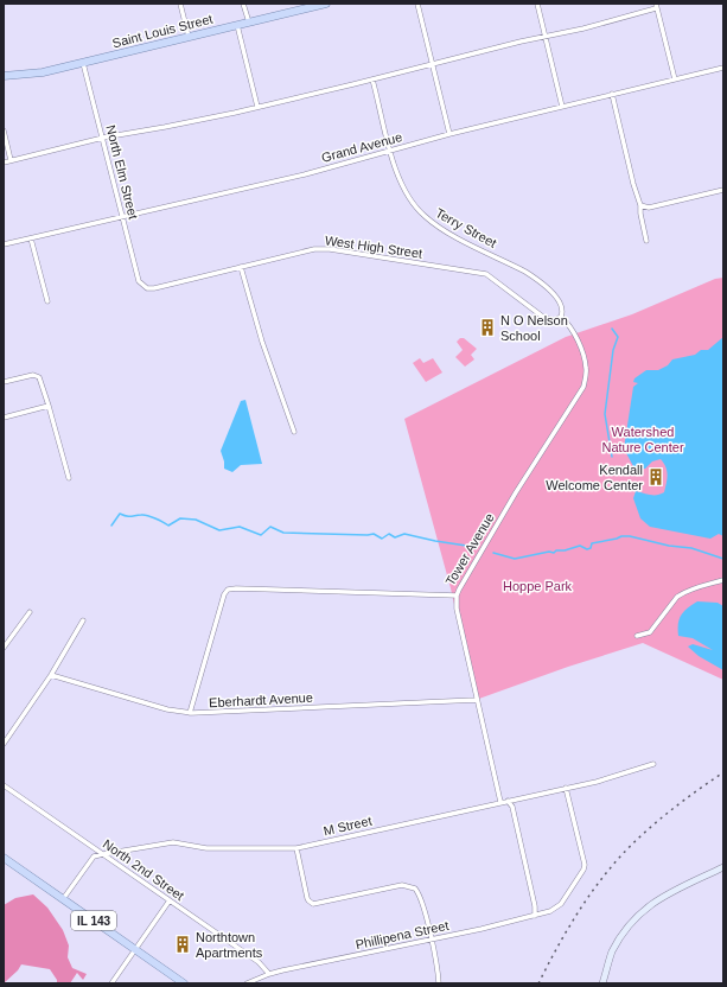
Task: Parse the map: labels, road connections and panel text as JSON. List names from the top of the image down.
{
  "streets": {
    "main road": ["Saint Louis Street", "IL 143"],
    "street": [
      "Grand Avenue",
      "North Elm Street",
      "Terry Street",
      "West High Street",
      "Tower Avenue",
      "Eberhardt Avenue",
      "M Street",
      "North 2nd Street",
      "Phillipena Street"
    ]
  },
  "crossings": [
    ["Saint Louis Street", "North Elm Street"],
    ["Grand Avenue", "North Elm Street"],
    ["Grand Avenue", "Terry Street"],
    ["North Elm Street", "West High Street"],
    ["Terry Street", "West High Street"],
    ["Terry Street", "Tower Avenue"],
    ["West High Street", "Tower Avenue"],
    ["Tower Avenue", "Eberhardt Avenue"],
    ["M Street", "North 2nd Street"],
    ["M Street", "IL 143"],
    ["M Street", "Phillipena Street"],
    ["North 2nd Street", "Phillipena Street"]
  ],
  "parks": ["Watershed Nature Center", "Hoppe Park"],
  "places": {
    "building": ["N O Nelson School", "Kendall Welcome Center", "Northtown Apartments"]
  }
}
